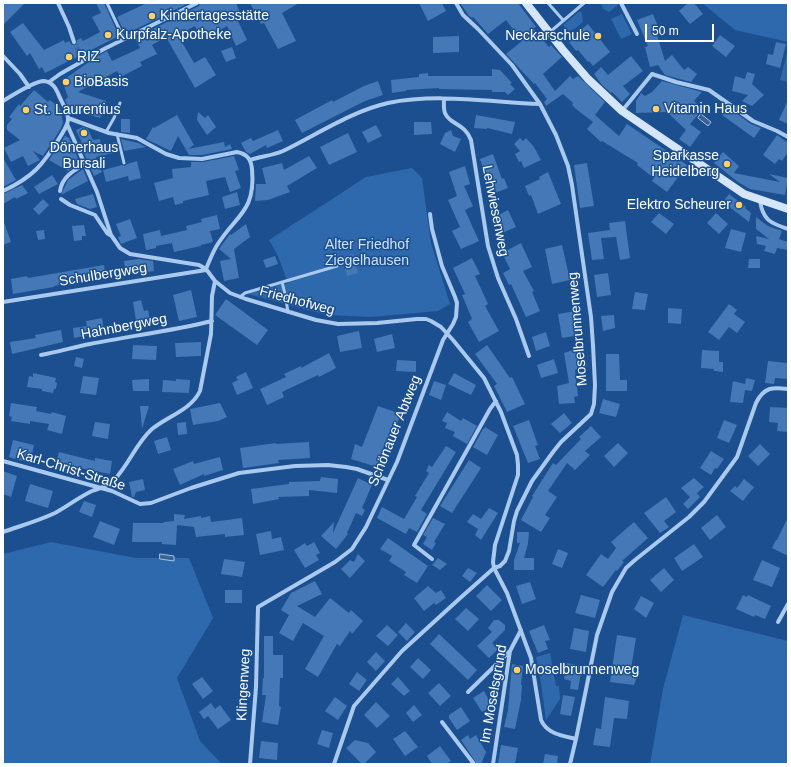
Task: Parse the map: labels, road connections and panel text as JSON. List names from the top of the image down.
{
  "streets": {
    "street": [
      "Lehwiesenweg",
      "Schulbergweg",
      "Friedhofweg",
      "Hahnbergweg",
      "Moselbrunnenweg",
      "Schönauer Abtweg",
      "Karl-Christ-Straße",
      "Klingenweg",
      "Im Moselsgrund"
    ]
  },
  "crossings": [
    ["Schulbergweg", "Friedhofweg"],
    ["Friedhofweg", "Moselbrunnenweg"],
    ["Friedhofweg", "Schönauer Abtweg"],
    ["Schönauer Abtweg", "Karl-Christ-Straße"],
    ["Schönauer Abtweg", "Klingenweg"]
  ],
  "parks": ["Alter Friedhof Ziegelhausen"],
  "places": [
    "Kindertagesstätte",
    "Kurpfalz-Apotheke",
    "Neckarschule",
    "RIZ",
    "BioBasis",
    "Vitamin Haus",
    "St. Laurentius",
    "Dönerhaus Bursali",
    "Sparkasse Heidelberg",
    "Elektro Scheurer",
    "Moselbrunnenweg"
  ],
  "scale_bar": "50 m"
}
